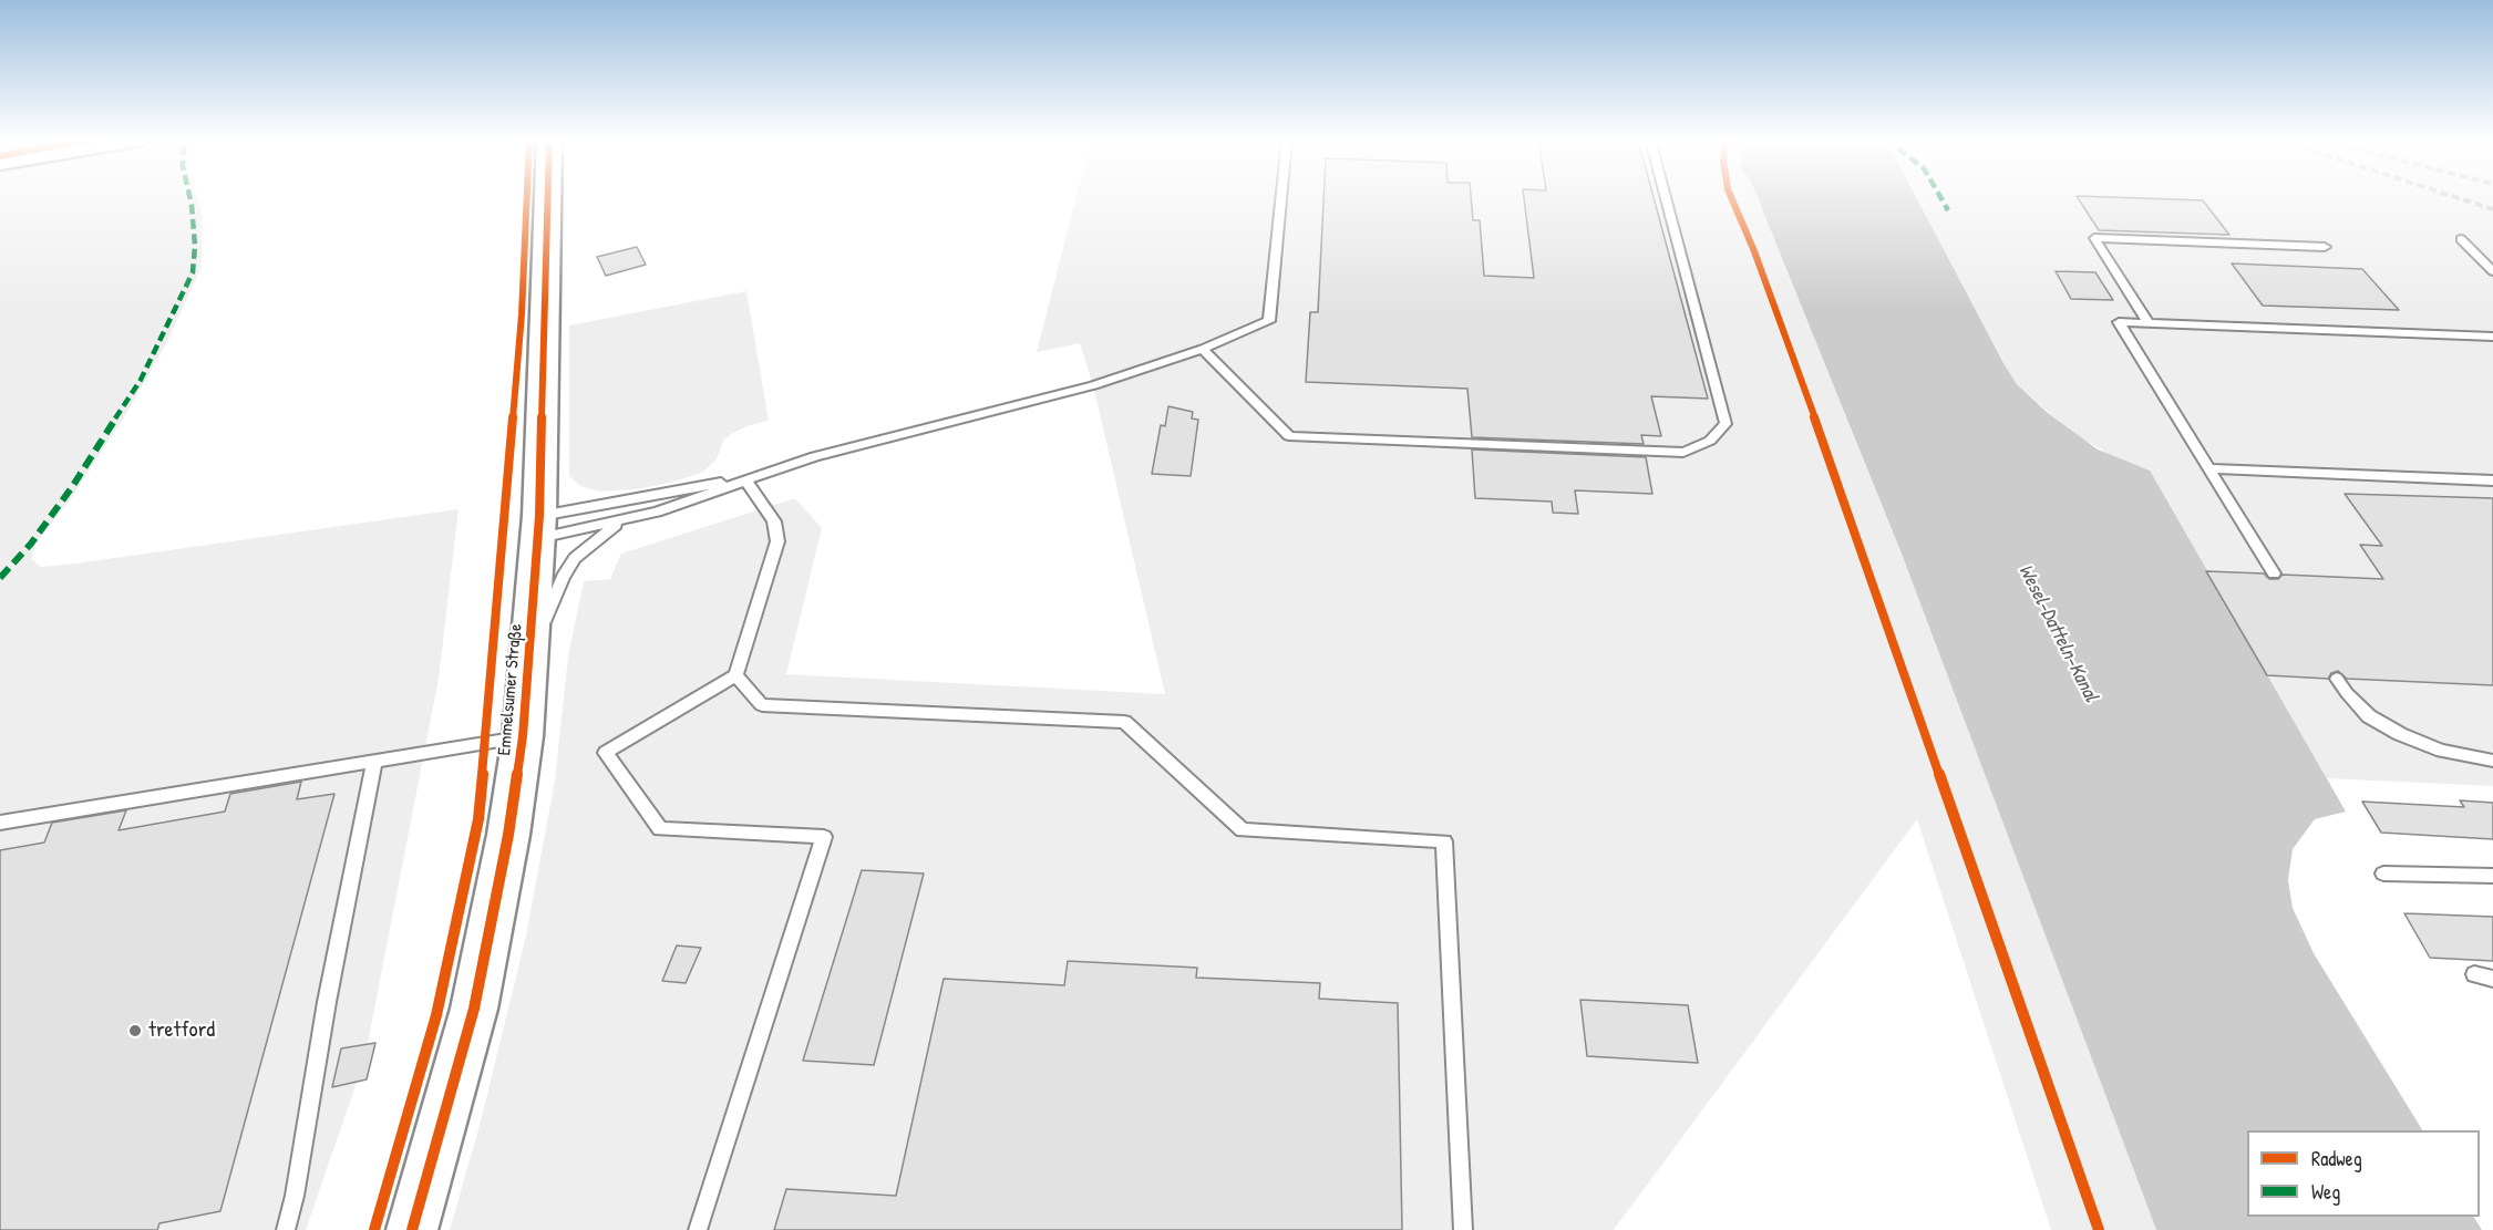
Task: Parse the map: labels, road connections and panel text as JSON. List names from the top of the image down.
{
  "streets": {
    "street": ["Emmelsumer Straße"]
  },
  "water": ["Wesel-Datteln-Kanal"],
  "places": ["tretford"],
  "legend": ["Radweg", "Weg"]
}
